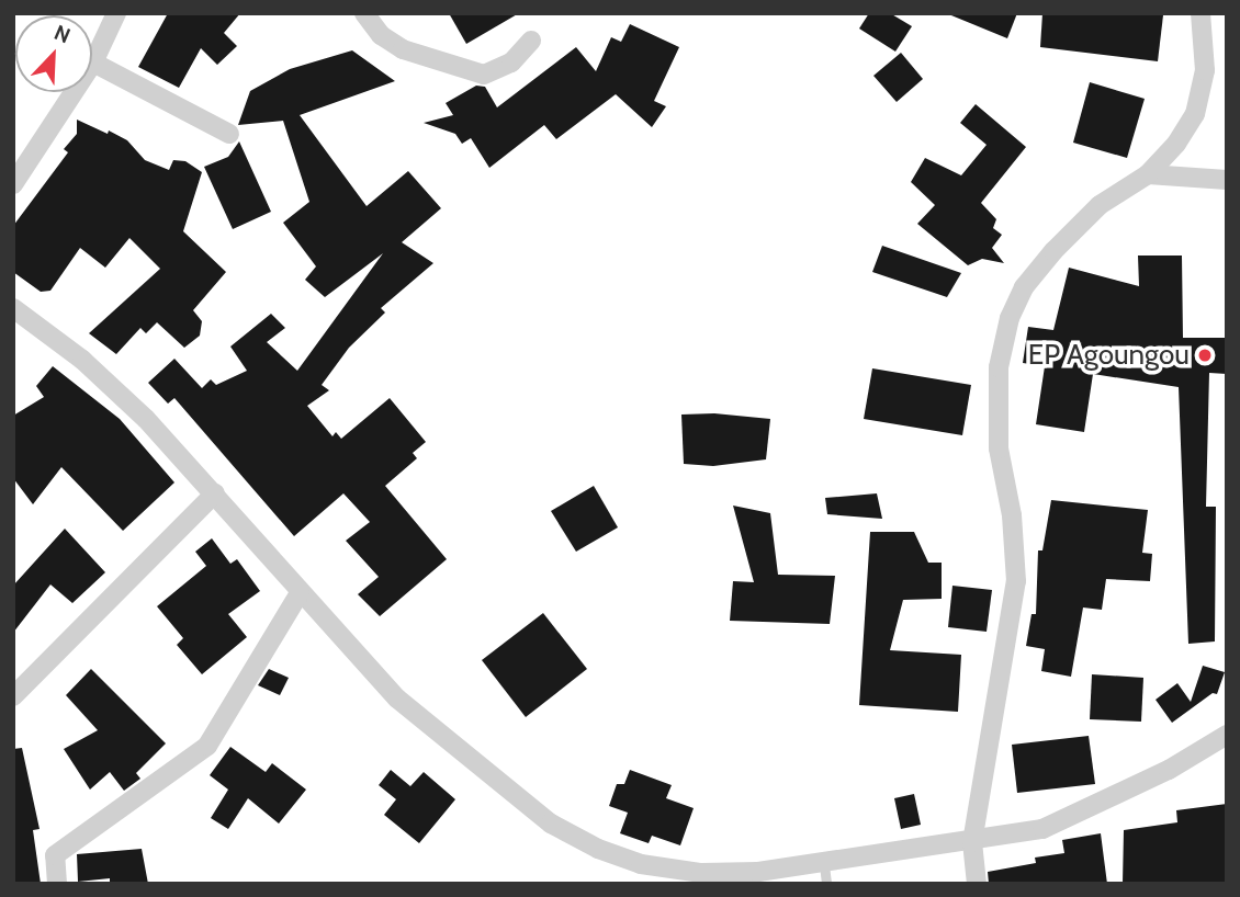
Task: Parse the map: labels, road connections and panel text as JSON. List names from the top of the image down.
{
  "places": ["EP Agoungou"],
  "north": "top right"
}
